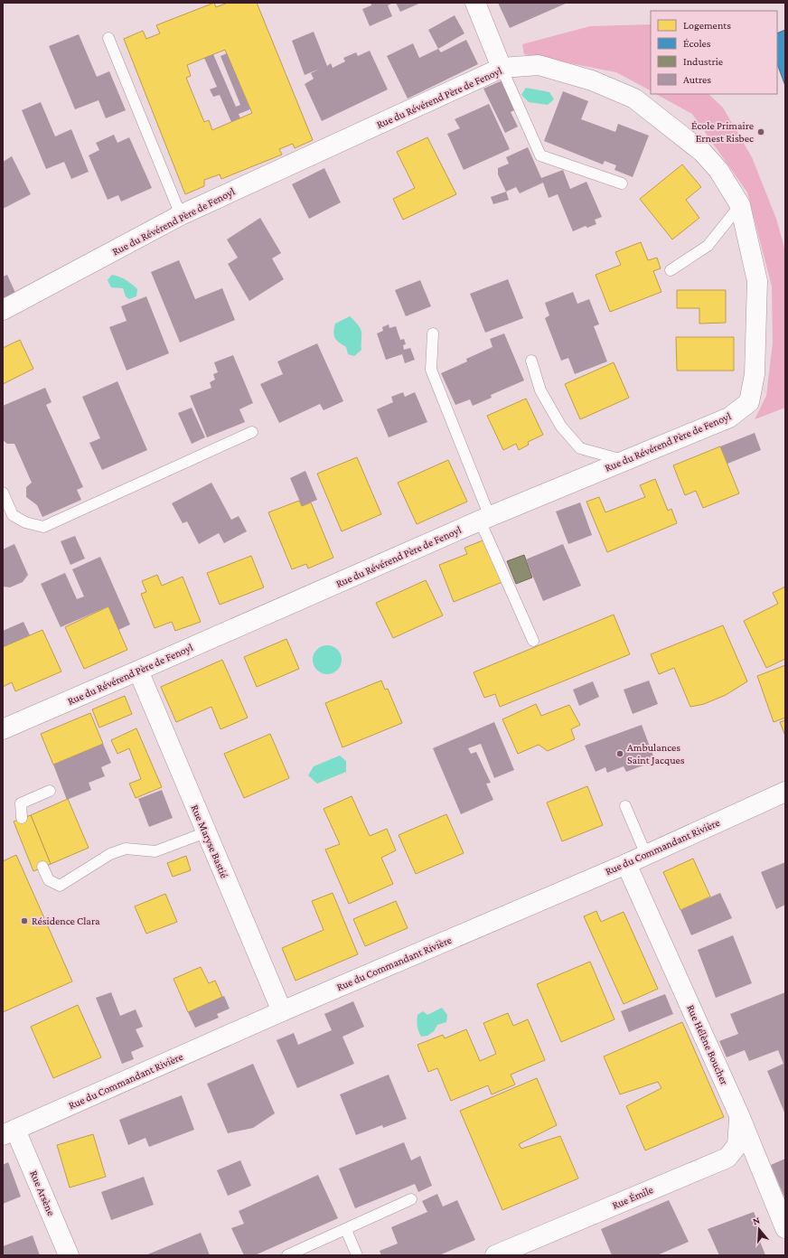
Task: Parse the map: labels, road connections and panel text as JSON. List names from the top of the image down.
{
  "streets": {
    "street": [
      "Rue du Révérend Père de Fenoyl",
      "Rue Maryse Bastié",
      "Rue du Commandant Rivière",
      "Rue Hélène Boucher",
      "Rue Arsène",
      "Rue Émile"
    ]
  },
  "crossings": [
    ["Rue du Révérend Père de Fenoyl", "Rue Maryse Bastié"],
    ["Rue Maryse Bastié", "Rue du Commandant Rivière"],
    ["Rue du Commandant Rivière", "Rue Hélène Boucher"],
    ["Rue du Commandant Rivière", "Rue Arsène"],
    ["Rue Hélène Boucher", "Rue Émile"]
  ],
  "places": ["École Primaire Ernest Risbec", "Ambulances Saint Jacques", "Résidence Clara"],
  "legend": [
    "Logements",
    "Écoles",
    "Industrie",
    "Autres"
  ],
  "north": "top"
}
